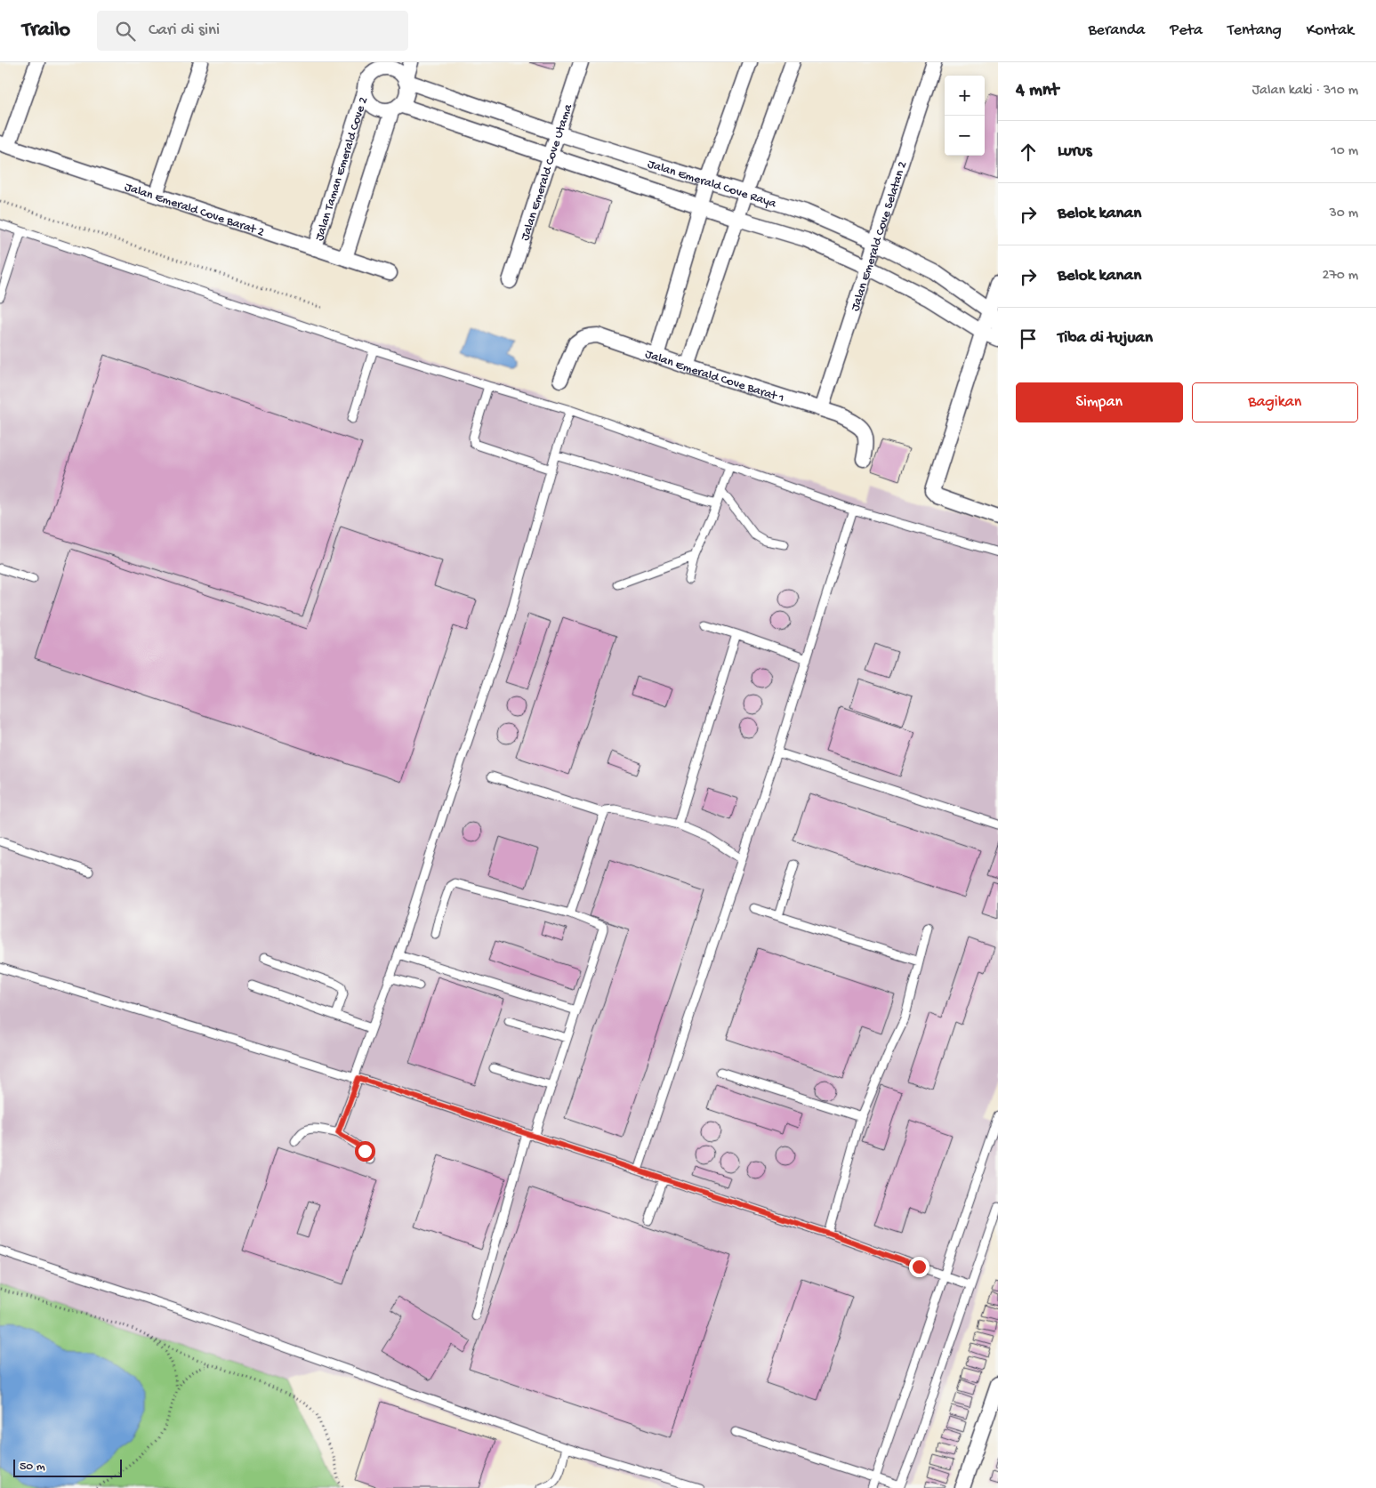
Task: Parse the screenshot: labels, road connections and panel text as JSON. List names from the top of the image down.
{
  "streets": {
    "street": [
      "Jalan Taman Emerald Cove 2",
      "Jalan Emerald Cove Utama",
      "Jalan Emerald Cove Raya",
      "Jalan Emerald Cove Barat 2",
      "Jalan Emerald Cove Selatan 2",
      "Jalan Emerald Cove Barat 1"
    ]
  },
  "crossings": [
    ["Jalan Taman Emerald Cove 2", "Jalan Emerald Cove Raya"],
    ["Jalan Taman Emerald Cove 2", "Jalan Emerald Cove Barat 2"],
    ["Jalan Emerald Cove Utama", "Jalan Emerald Cove Raya"],
    ["Jalan Emerald Cove Raya", "Jalan Emerald Cove Selatan 2"],
    ["Jalan Emerald Cove Selatan 2", "Jalan Emerald Cove Barat 1"]
  ],
  "scale_bar": "50 m",
  "page": {
    "header": "Trailo",
    "search": "Cari di sini",
    "nav": [
      "Beranda",
      "Peta",
      "Tentang",
      "Kontak"
    ],
    "heading": ["4 mnt", "Jalan kaki · 310 m"],
    "map_buttons": ["+", "−"],
    "list": [
      ["Lurus", "10 m"],
      ["Belok kanan", "30 m"],
      ["Belok kanan", "270 m"],
      "Tiba di tujuan"
    ],
    "buttons": ["Simpan", "Bagikan"],
    "scale": "50 m"
  }
}
